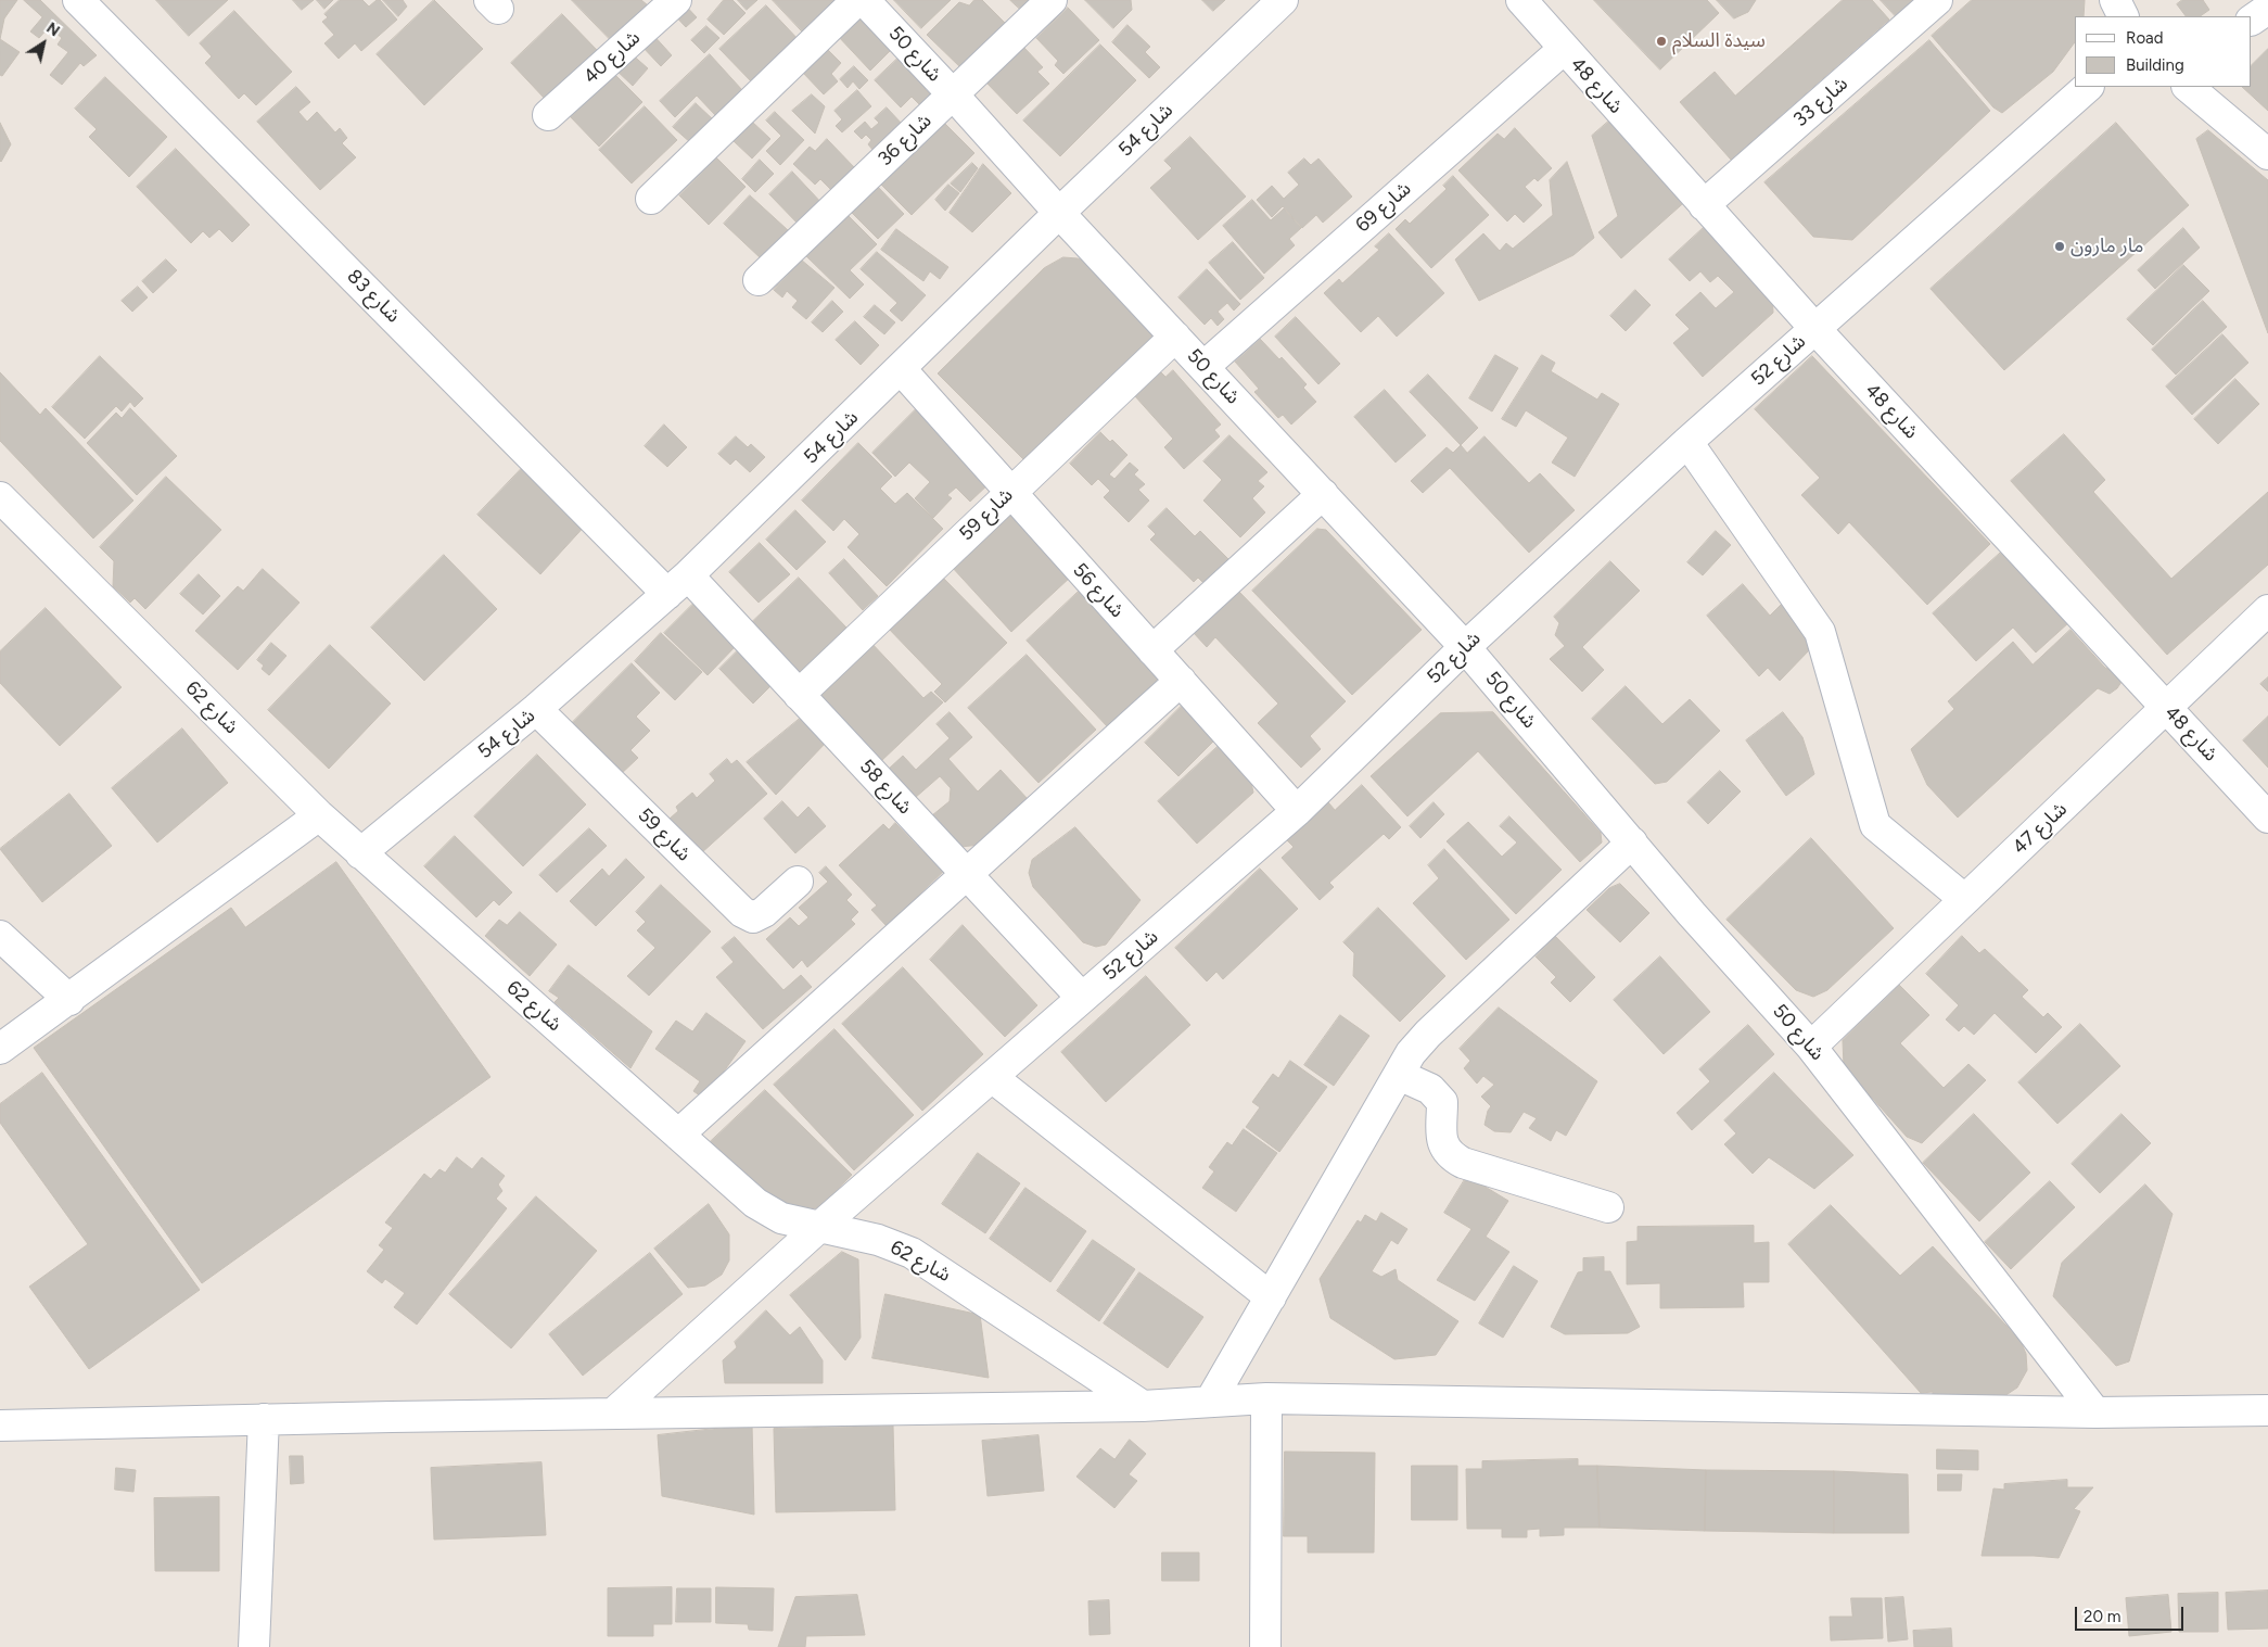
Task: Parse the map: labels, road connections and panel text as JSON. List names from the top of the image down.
{
  "streets": {
    "street": [
      "شارع 50",
      "شارع 40",
      "شارع 48",
      "شارع 33",
      "شارع 54",
      "شارع 36",
      "شارع 69",
      "شارع 83",
      "شارع 52",
      "شارع 59",
      "شارع 56",
      "شارع 62",
      "شارع 58",
      "شارع 47"
    ]
  },
  "crossings": [
    ["شارع 50", "شارع 54"],
    ["شارع 50", "شارع 36"],
    ["شارع 50", "شارع 69"],
    ["شارع 50", "شارع 52"],
    ["شارع 50", "شارع 59"],
    ["شارع 50", "شارع 47"],
    ["شارع 48", "شارع 33"],
    ["شارع 48", "شارع 69"],
    ["شارع 48", "شارع 52"],
    ["شارع 48", "شارع 47"],
    ["شارع 54", "شارع 83"],
    ["شارع 54", "شارع 59"],
    ["شارع 54", "شارع 56"],
    ["شارع 54", "شارع 62"],
    ["شارع 54", "شارع 58"],
    ["شارع 83", "شارع 58"],
    ["شارع 52", "شارع 56"],
    ["شارع 52", "شارع 62"],
    ["شارع 52", "شارع 58"],
    ["شارع 59", "شارع 56"],
    ["شارع 59", "شارع 58"]
  ],
  "places": ["سيدة السلام", "مار مارون"],
  "legend": ["Road", "Building"],
  "scale_bar": "20 m",
  "north": "top right"
}
